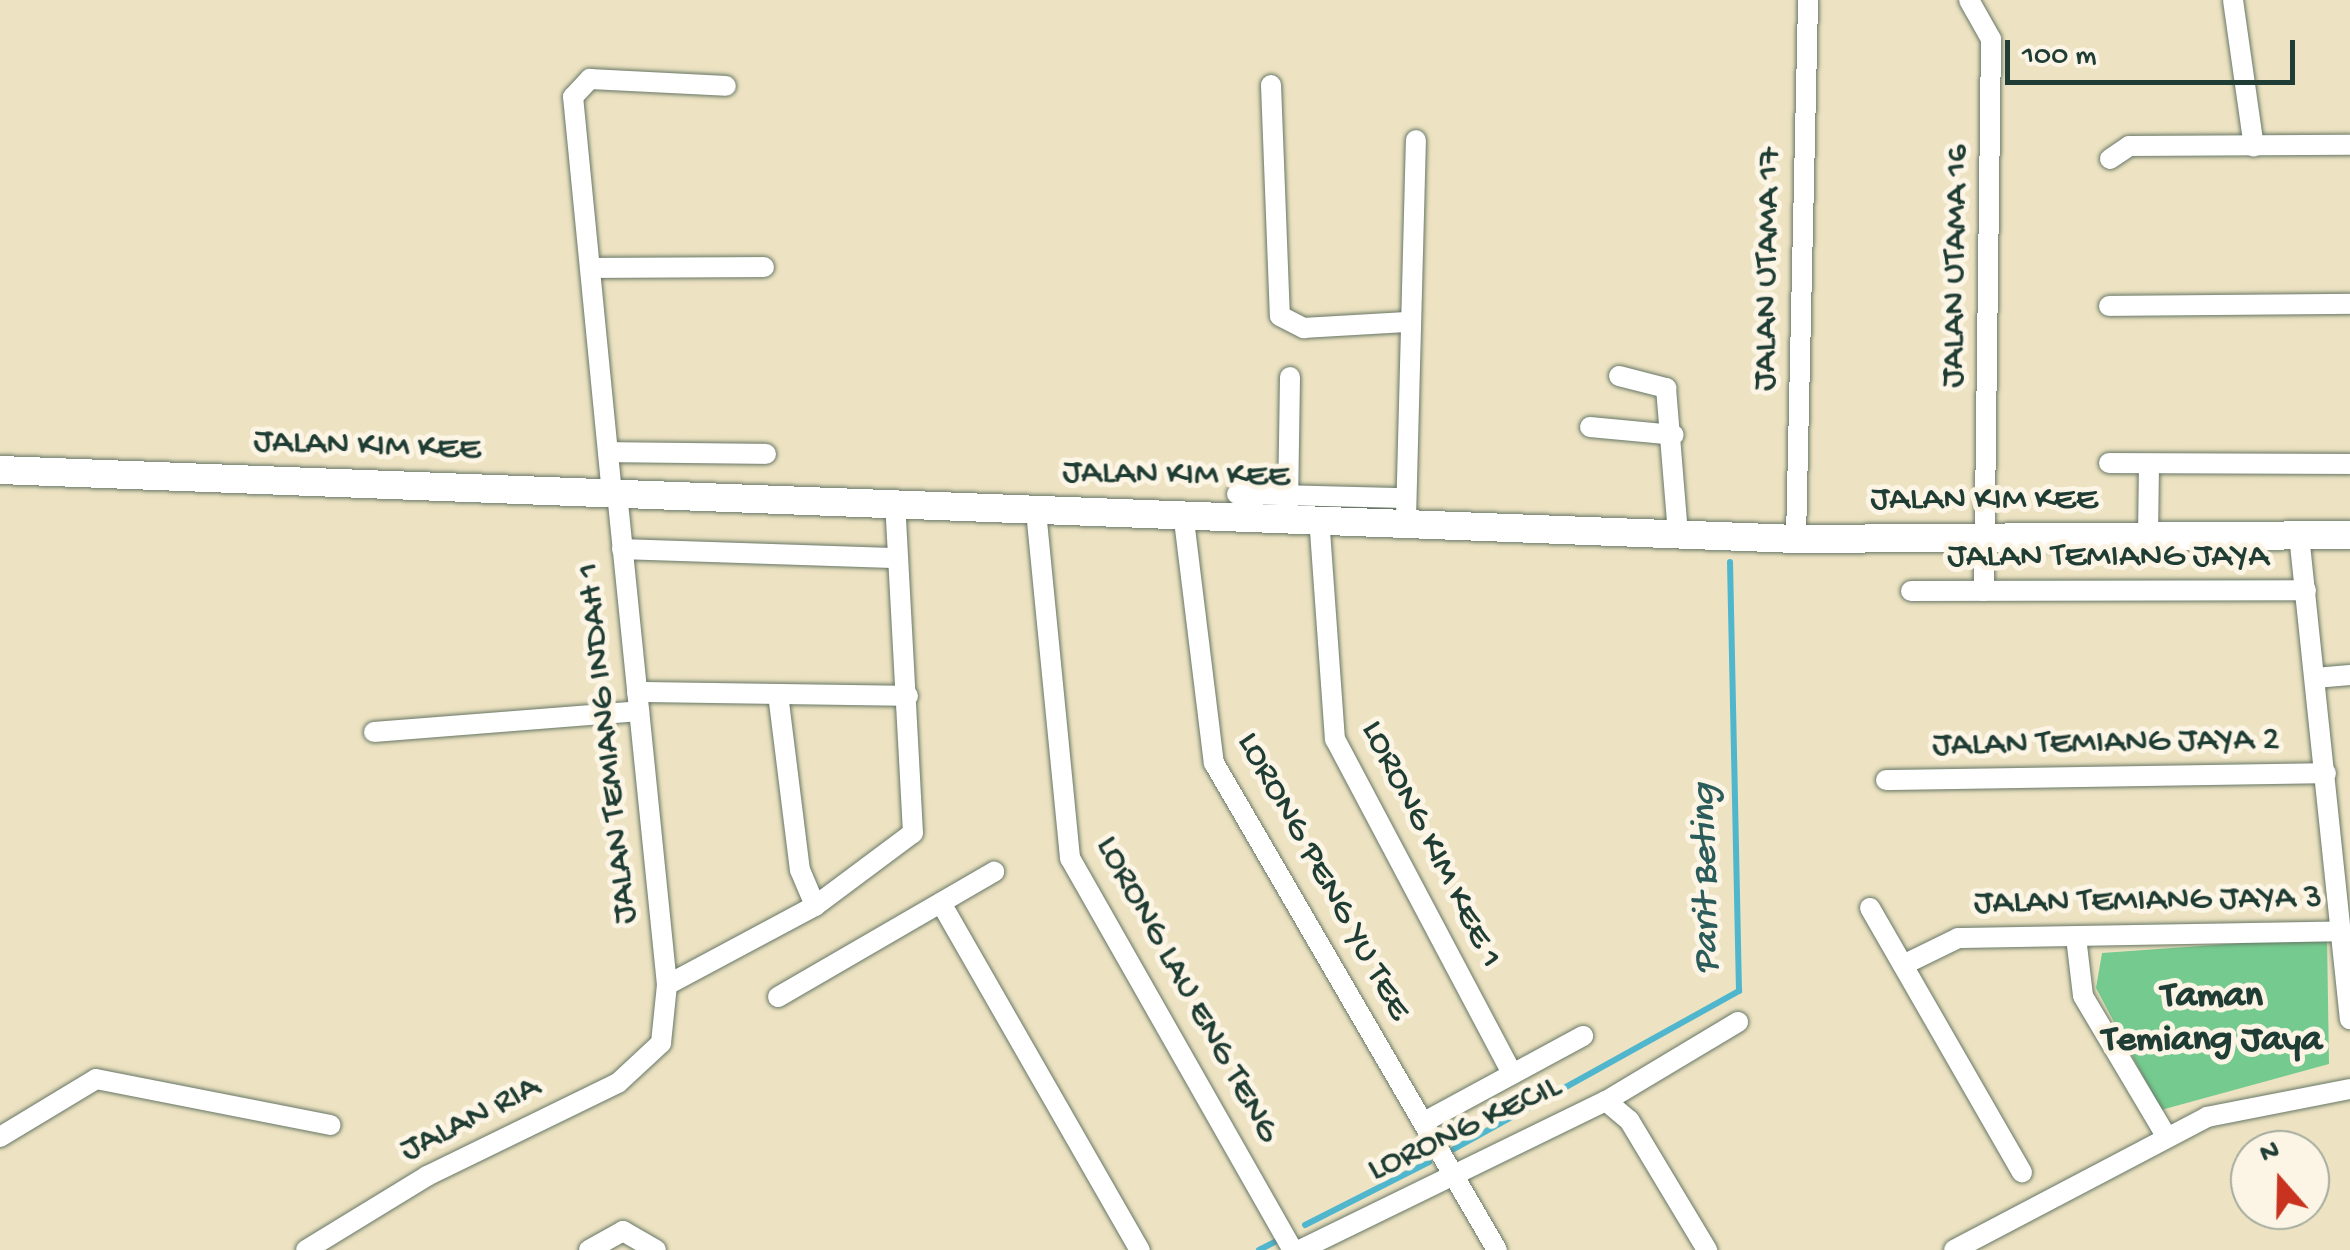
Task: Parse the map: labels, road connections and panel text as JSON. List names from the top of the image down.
{
  "streets": {
    "street": [
      "JALAN UTAMA 16",
      "JALAN UTAMA 17",
      "JALAN KIM KEE",
      "JALAN TEMIANG JAYA",
      "JALAN TEMIANG INDAH 1",
      "JALAN TEMIANG JAYA 2",
      "LORONG KIM KEE 1",
      "LORONG PENG YU TEE",
      "JALAN TEMIANG JAYA 3",
      "LORONG LAU ENG TENG",
      "JALAN RIA",
      "LORONG KECIL"
    ]
  },
  "crossings": [
    ["JALAN UTAMA 16", "JALAN KIM KEE"],
    ["JALAN UTAMA 16", "JALAN TEMIANG JAYA"],
    ["JALAN UTAMA 17", "JALAN KIM KEE"],
    ["JALAN KIM KEE", "JALAN TEMIANG INDAH 1"],
    ["JALAN KIM KEE", "LORONG KIM KEE 1"],
    ["JALAN KIM KEE", "LORONG PENG YU TEE"],
    ["JALAN KIM KEE", "LORONG LAU ENG TENG"],
    ["JALAN TEMIANG INDAH 1", "JALAN RIA"],
    ["LORONG PENG YU TEE", "LORONG KECIL"],
    ["LORONG LAU ENG TENG", "LORONG KECIL"]
  ],
  "districts": ["Taman Temiang Jaya"],
  "water": ["Parit Beting"],
  "scale_bar": "100 m",
  "north": "top"
}
